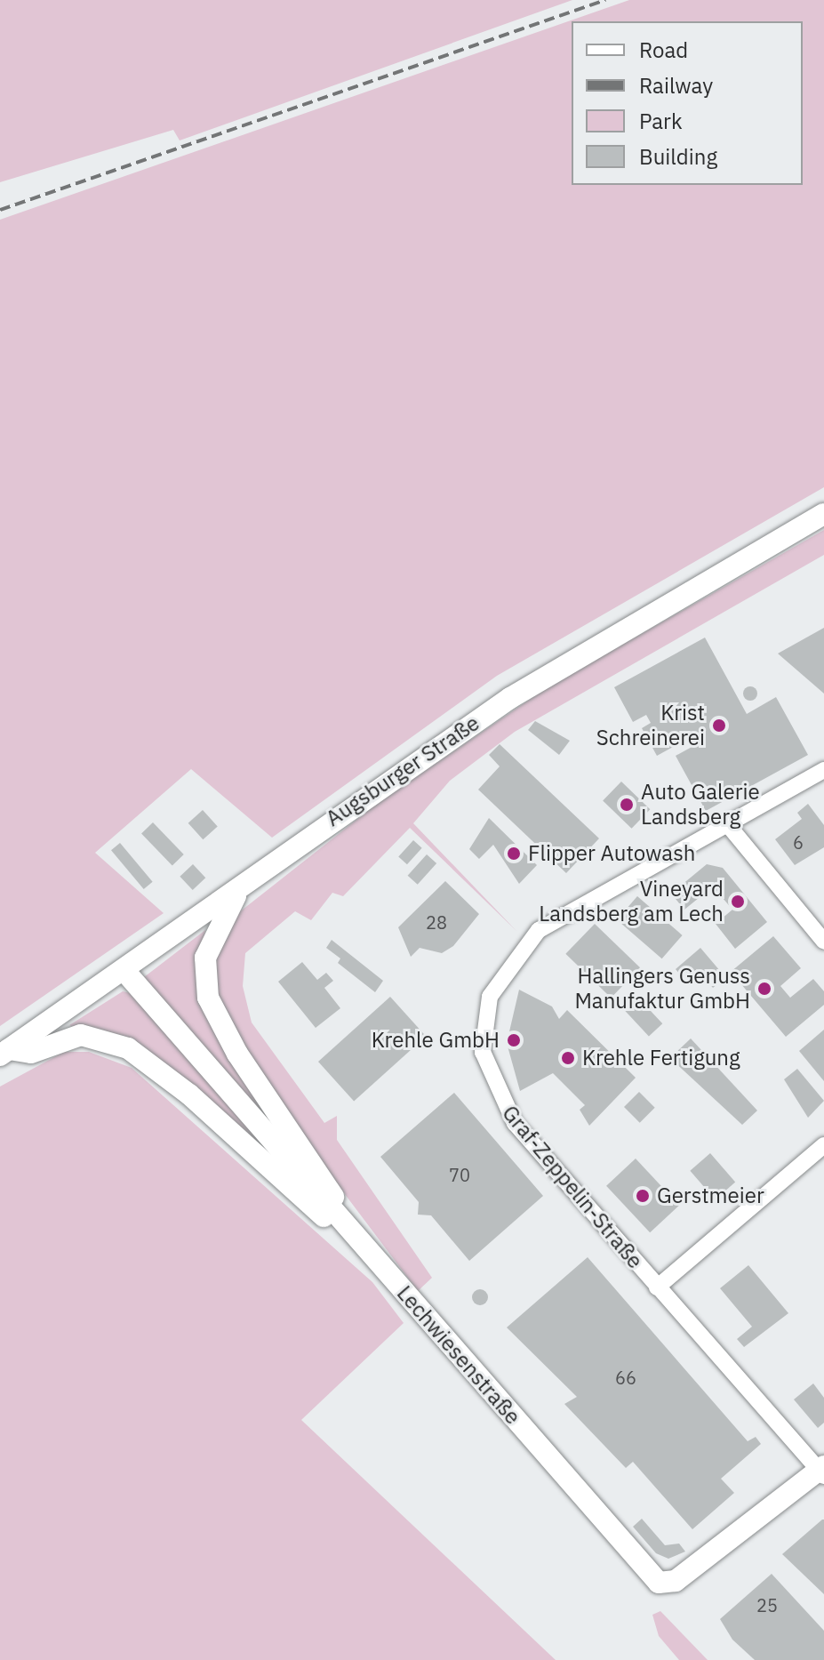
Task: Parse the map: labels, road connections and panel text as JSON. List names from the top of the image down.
{
  "streets": {
    "main road": ["Augsburger Straße", "Lechwiesenstraße"],
    "street": ["Graf-Zeppelin-Straße"]
  },
  "crossings": [
    ["Augsburger Straße", "Lechwiesenstraße"],
    ["Graf-Zeppelin-Straße", "Lechwiesenstraße"]
  ],
  "places": [
    "Krist Schreinerei",
    "Auto Galerie Landsberg",
    "Flipper Autowash",
    "Vineyard Landsberg am Lech",
    "Hallingers Genuss Manufaktur GmbH",
    "Krehle GmbH",
    "Krehle Fertigung",
    "Gerstmeier"
  ],
  "house_numbers": [
    "6",
    "28",
    "70",
    "66",
    "25"
  ],
  "legend": [
    "Road",
    "Railway",
    "Park",
    "Building"
  ]
}
